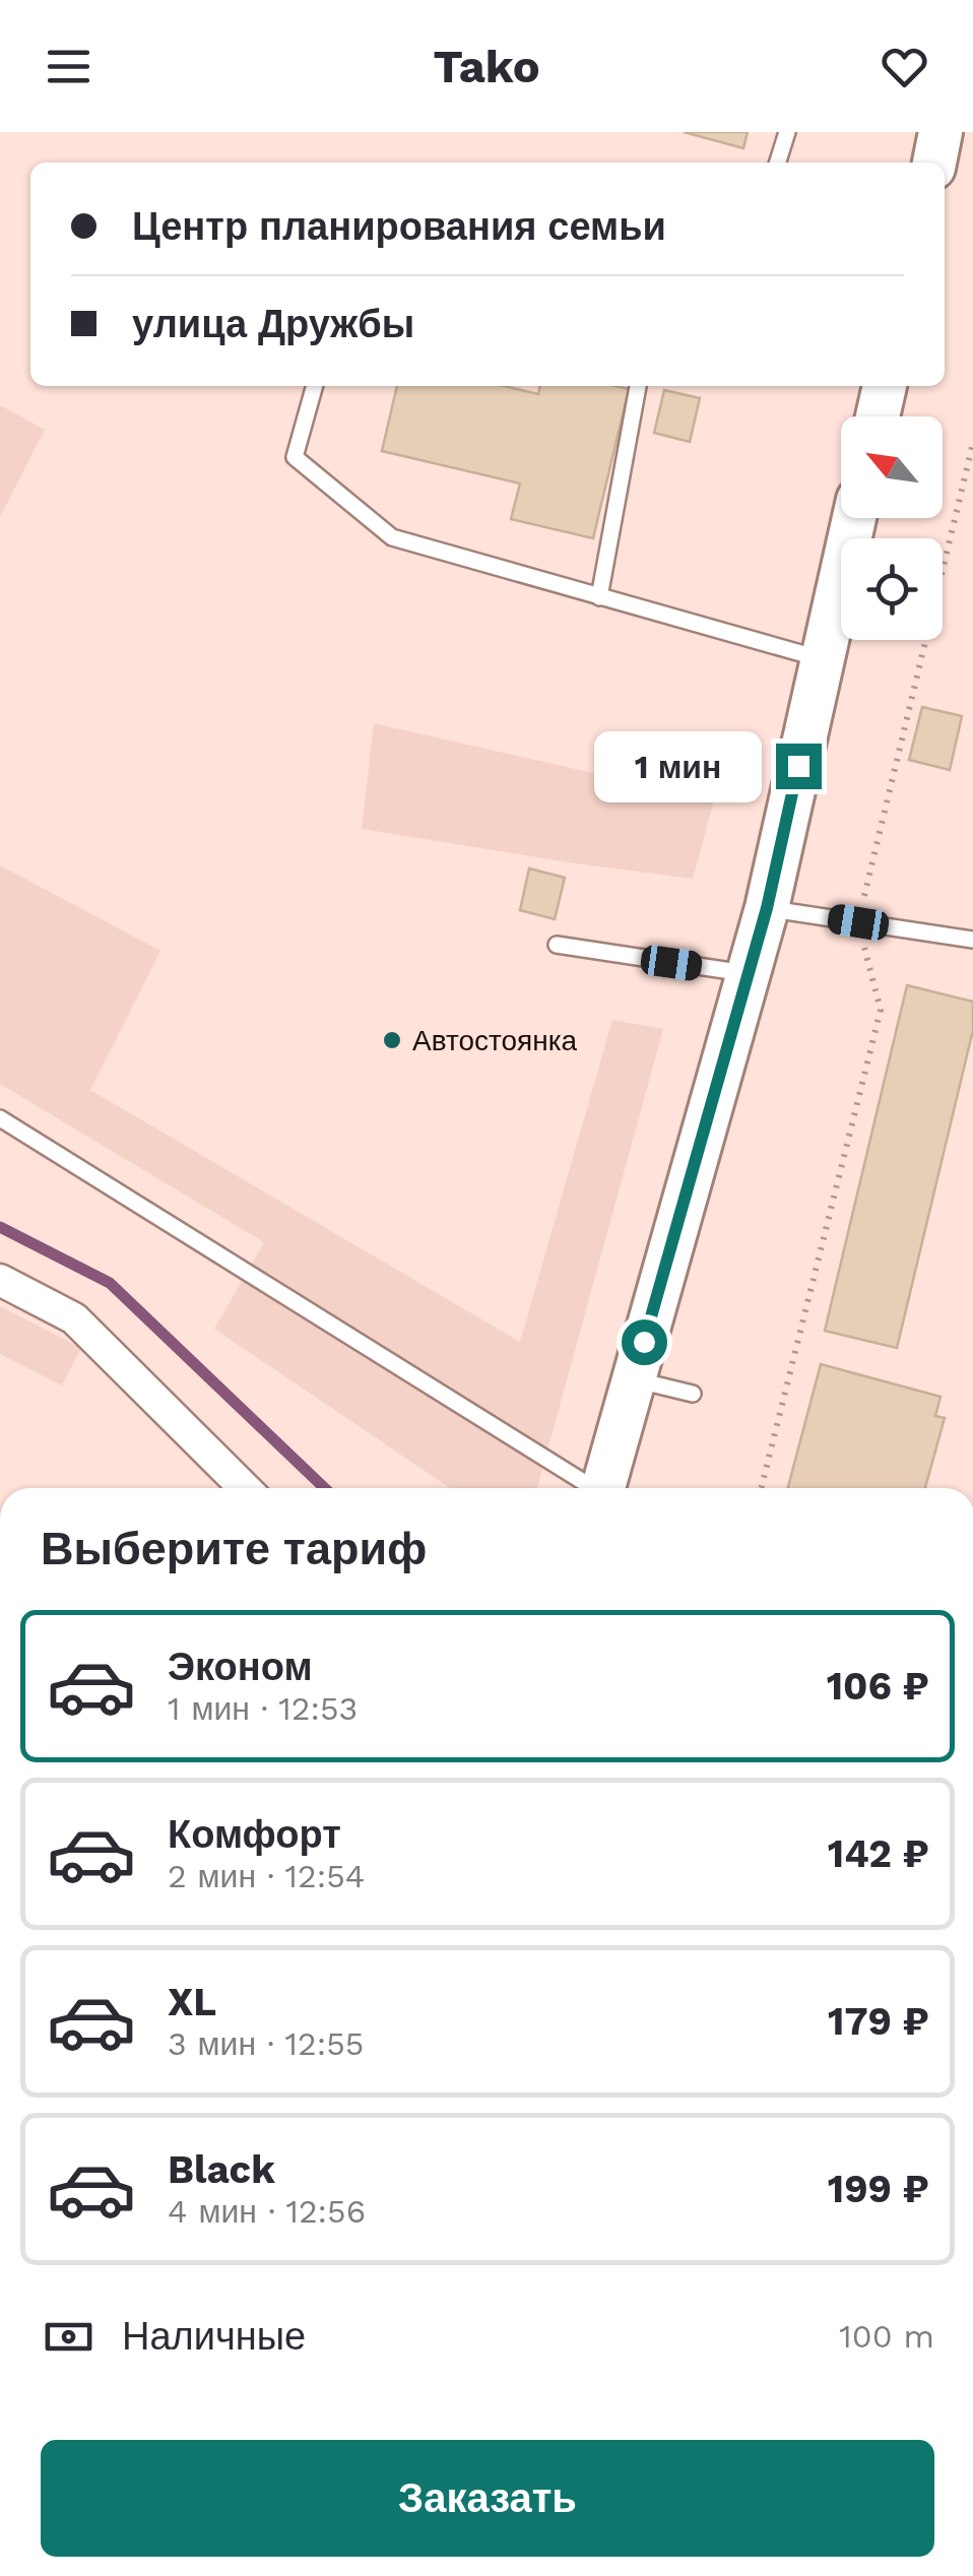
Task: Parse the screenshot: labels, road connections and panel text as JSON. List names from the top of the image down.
{
  "places": ["Автостоянка"],
  "north": "top left",
  "page": {
    "header": "Tako",
    "banner": ["Центр планирования семьи", "улица Дружбы"],
    "bubble": "1 мин",
    "heading": "Выберите тариф",
    "list": [
      {
        "name": "Эконом",
        "note": "1 мин · 12:53",
        "value": "106 ₽"
      },
      {
        "name": "Комфорт",
        "note": "2 мин · 12:54",
        "value": "142 ₽"
      },
      {
        "name": "XL",
        "note": "3 мин · 12:55",
        "value": "179 ₽"
      },
      {
        "name": "Black",
        "note": "4 мин · 12:56",
        "value": "199 ₽"
      }
    ],
    "pay": ["Наличные", "100 m"],
    "buttons": "Заказать"
  }
}
